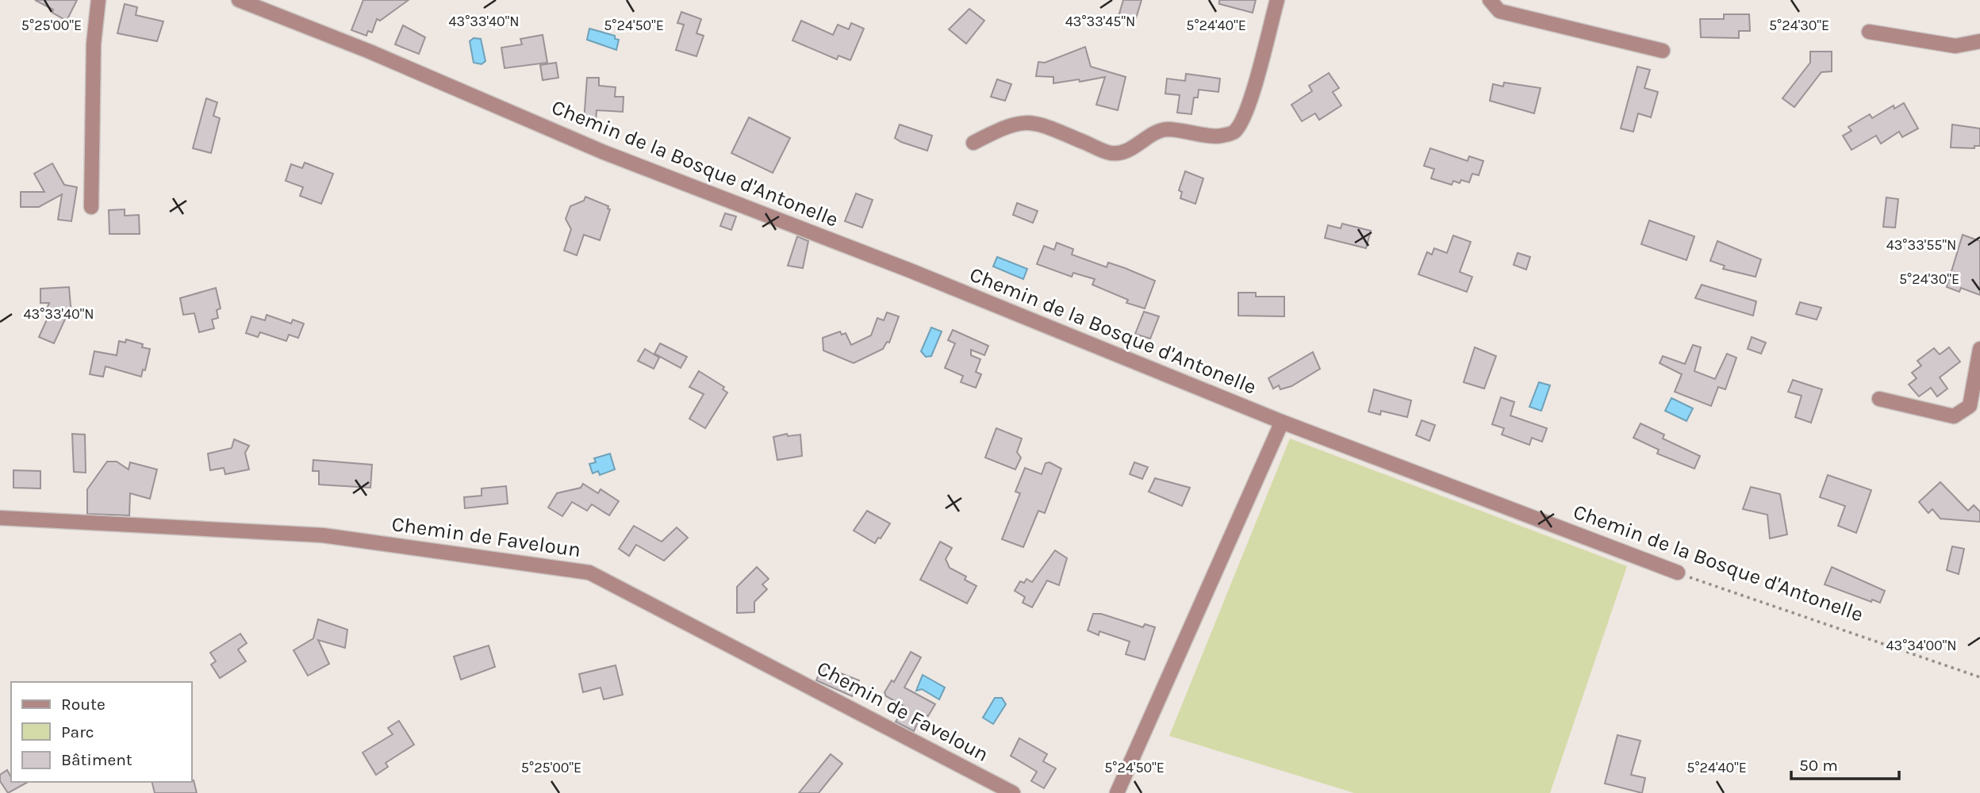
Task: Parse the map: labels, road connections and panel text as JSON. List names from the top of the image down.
{
  "streets": {
    "street": ["Chemin de la Bosque d'Antonelle", "Chemin de Faveloun"]
  },
  "legend": ["Route", "Parc", "Bâtiment"],
  "scale_bar": "50 m",
  "coordinates": [
    "43°33'45\"N",
    "43°33'40\"N",
    "5°25'00\"E",
    "5°24'50\"E",
    "5°24'40\"E",
    "5°24'30\"E",
    "43°33'55\"N",
    "43°34'00\"N"
  ]
}
